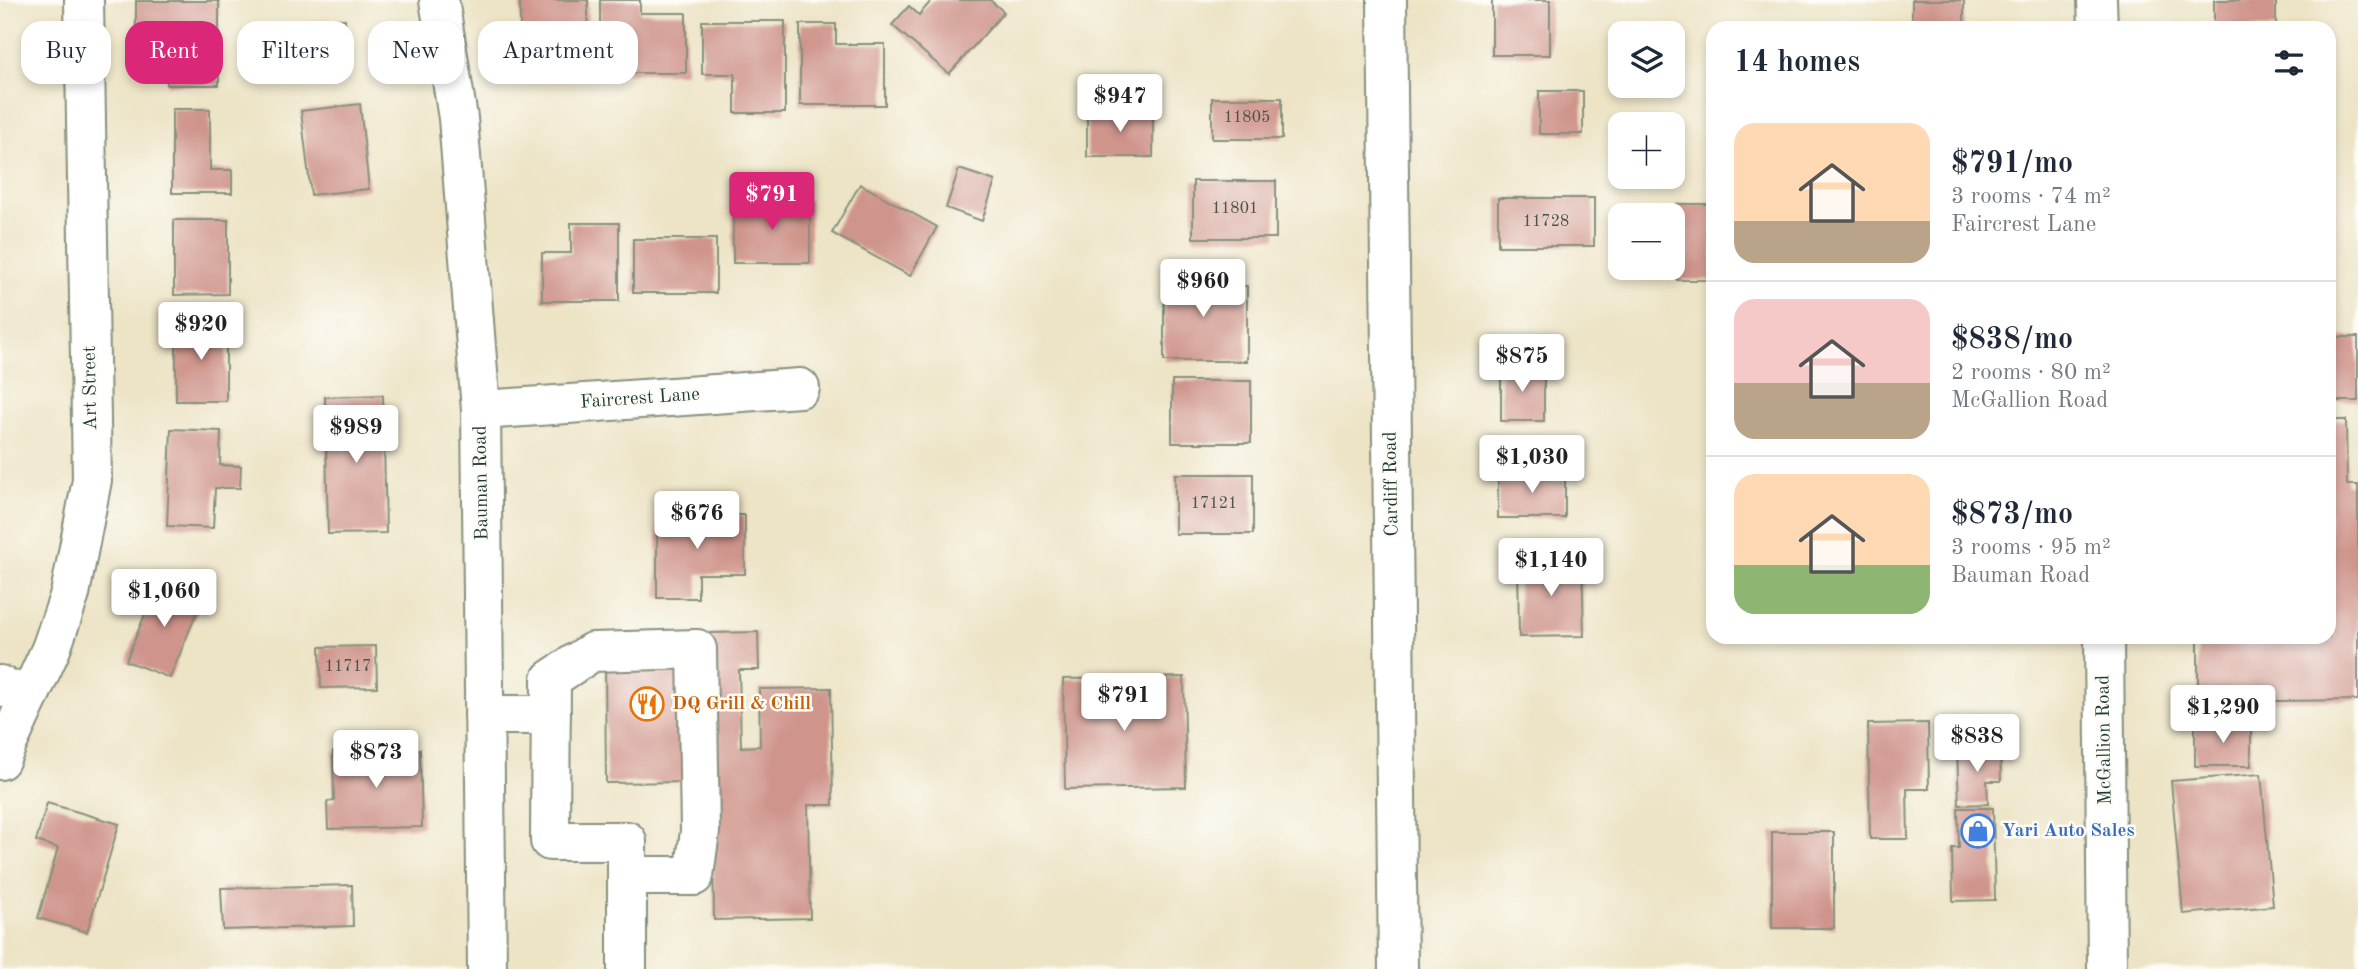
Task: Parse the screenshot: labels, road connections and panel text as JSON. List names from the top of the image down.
{
  "streets": {
    "street": [
      "Art Street",
      "Faircrest Lane",
      "Bauman Road",
      "Cardiff Road",
      "McGallion Road"
    ]
  },
  "crossings": [
    ["Faircrest Lane", "Bauman Road"]
  ],
  "places": {
    "restaurant": ["DQ Grill & Chill"],
    "shop": ["Yari Auto Sales"]
  },
  "house_numbers": [
    "11805",
    "11801",
    "11728",
    "17121",
    "11717"
  ],
  "page": {
    "map_buttons": ["+", "−"],
    "chip": [
      "Buy",
      "Rent",
      "Filters",
      "New",
      "Apartment"
    ],
    "heading": "14 homes",
    "price": [
      "$947",
      "$791",
      "$960",
      "$920",
      "$875",
      "$989",
      "$1,030",
      "$676",
      "$1,140",
      "$1,060",
      "$791",
      "$1,290",
      "$838",
      "$873"
    ],
    "list": [
      {
        "name": "$791/mo",
        "note": "3 rooms · 74 m² · Faircrest Lane"
      },
      {
        "name": "$838/mo",
        "note": "2 rooms · 80 m² · McGallion Road"
      },
      {
        "name": "$873/mo",
        "note": "3 rooms · 95 m² · Bauman Road"
      }
    ]
  }
}
